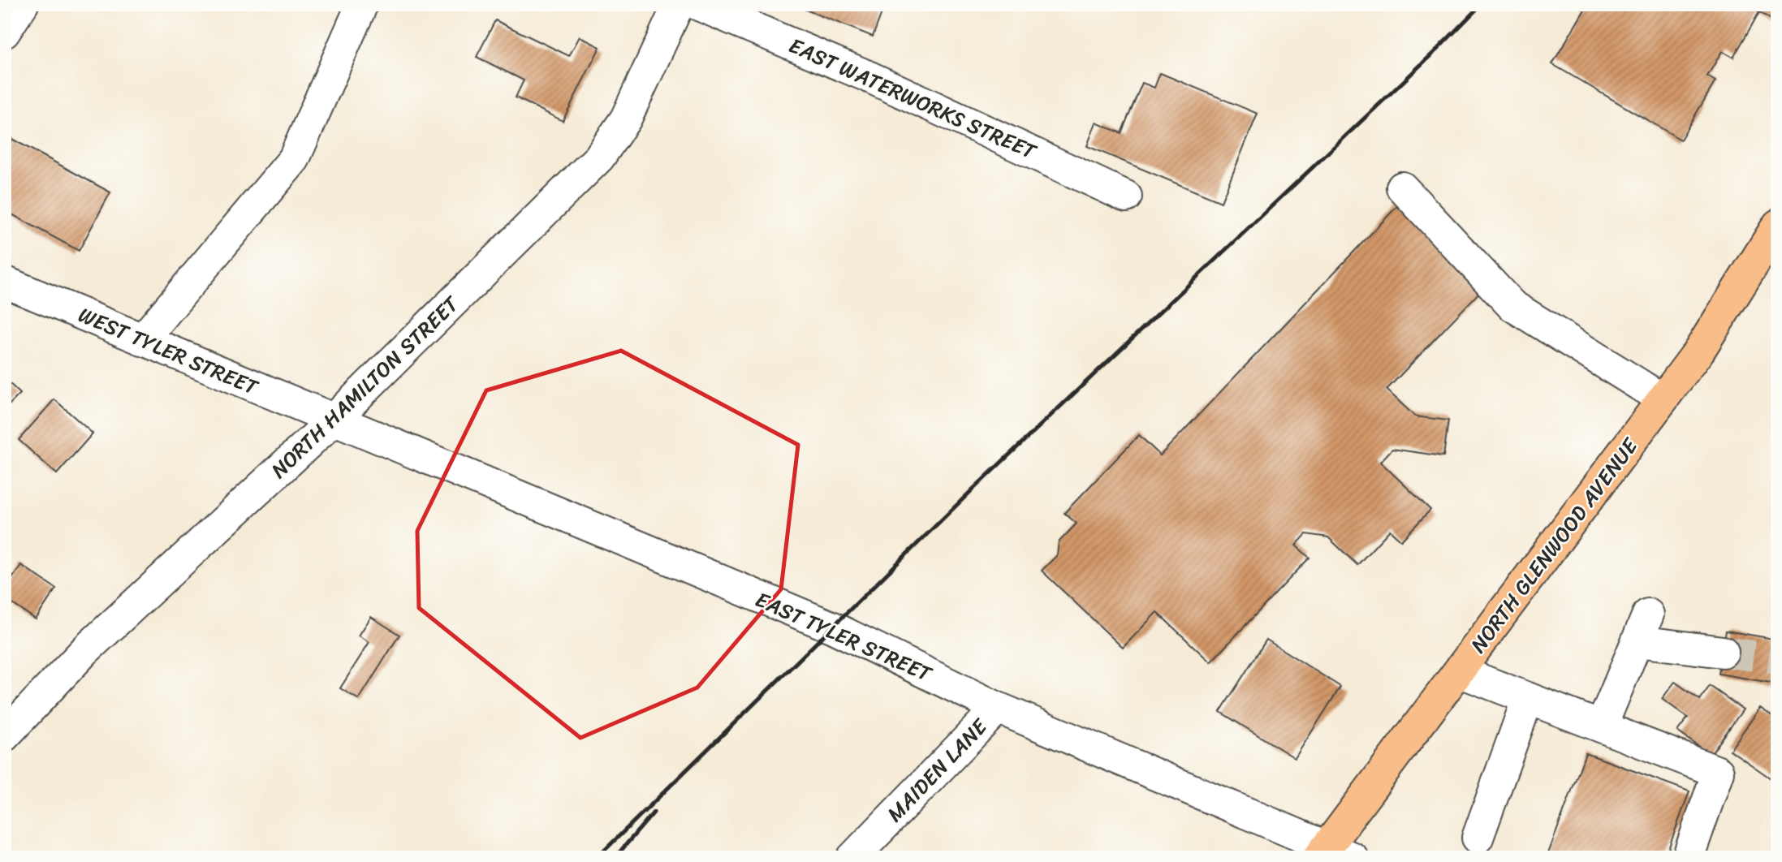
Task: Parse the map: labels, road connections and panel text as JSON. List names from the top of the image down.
{
  "streets": {
    "main road": ["NORTH GLENWOOD AVENUE"],
    "street": [
      "EAST WATERWORKS STREET",
      "WEST TYLER STREET",
      "NORTH HAMILTON STREET",
      "EAST TYLER STREET",
      "MAIDEN LANE"
    ]
  },
  "crossings": [
    ["WEST TYLER STREET", "NORTH HAMILTON STREET"],
    ["WEST TYLER STREET", "EAST TYLER STREET"],
    ["NORTH HAMILTON STREET", "EAST TYLER STREET"],
    ["NORTH GLENWOOD AVENUE", "EAST TYLER STREET"],
    ["EAST TYLER STREET", "MAIDEN LANE"]
  ]
}
